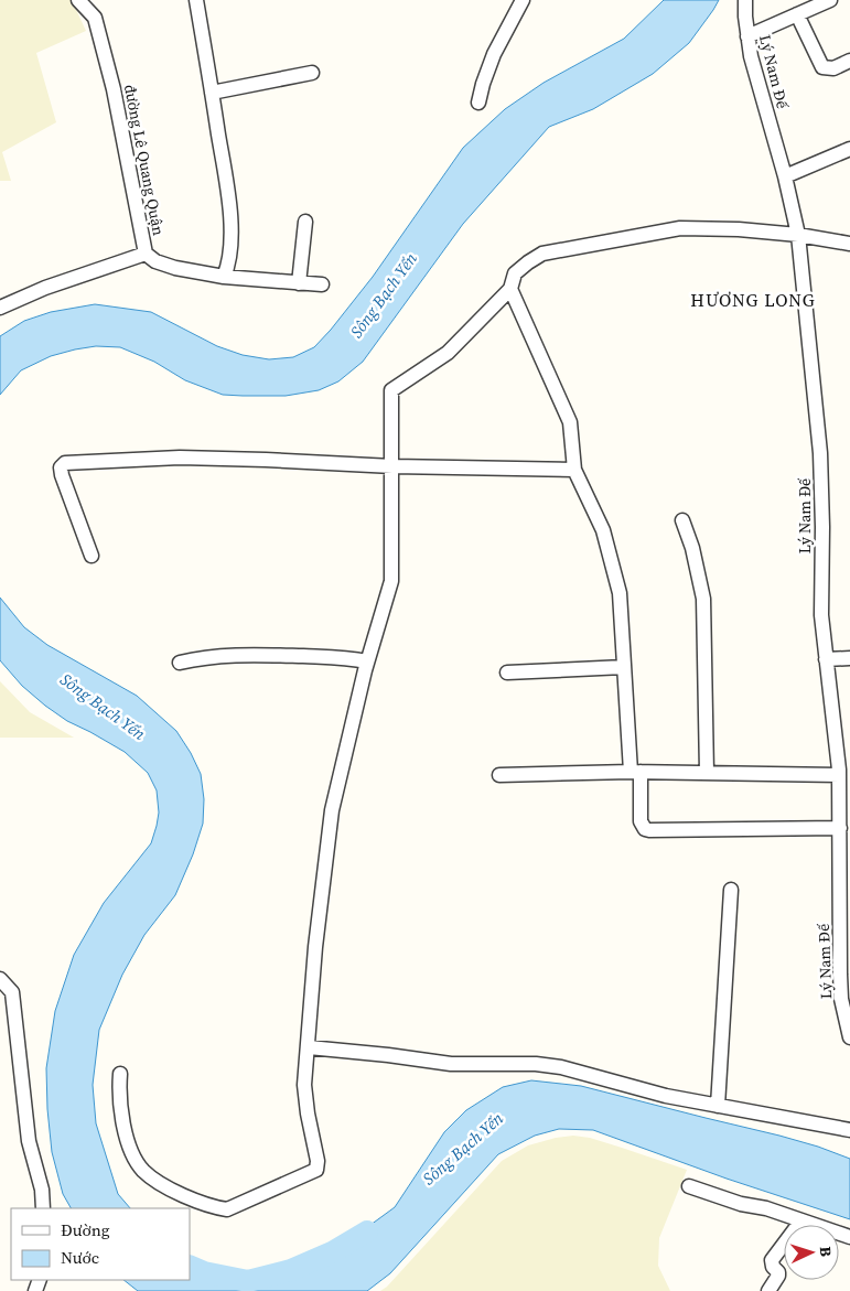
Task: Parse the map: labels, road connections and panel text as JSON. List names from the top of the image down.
{
  "streets": {
    "street": ["Lý Nam Đế", "đường Lê Quang Quận"]
  },
  "districts": ["HƯƠNG LONG"],
  "water": ["Sông Bạch Yến"],
  "legend": ["Đường", "Nước"],
  "north": "right"
}
